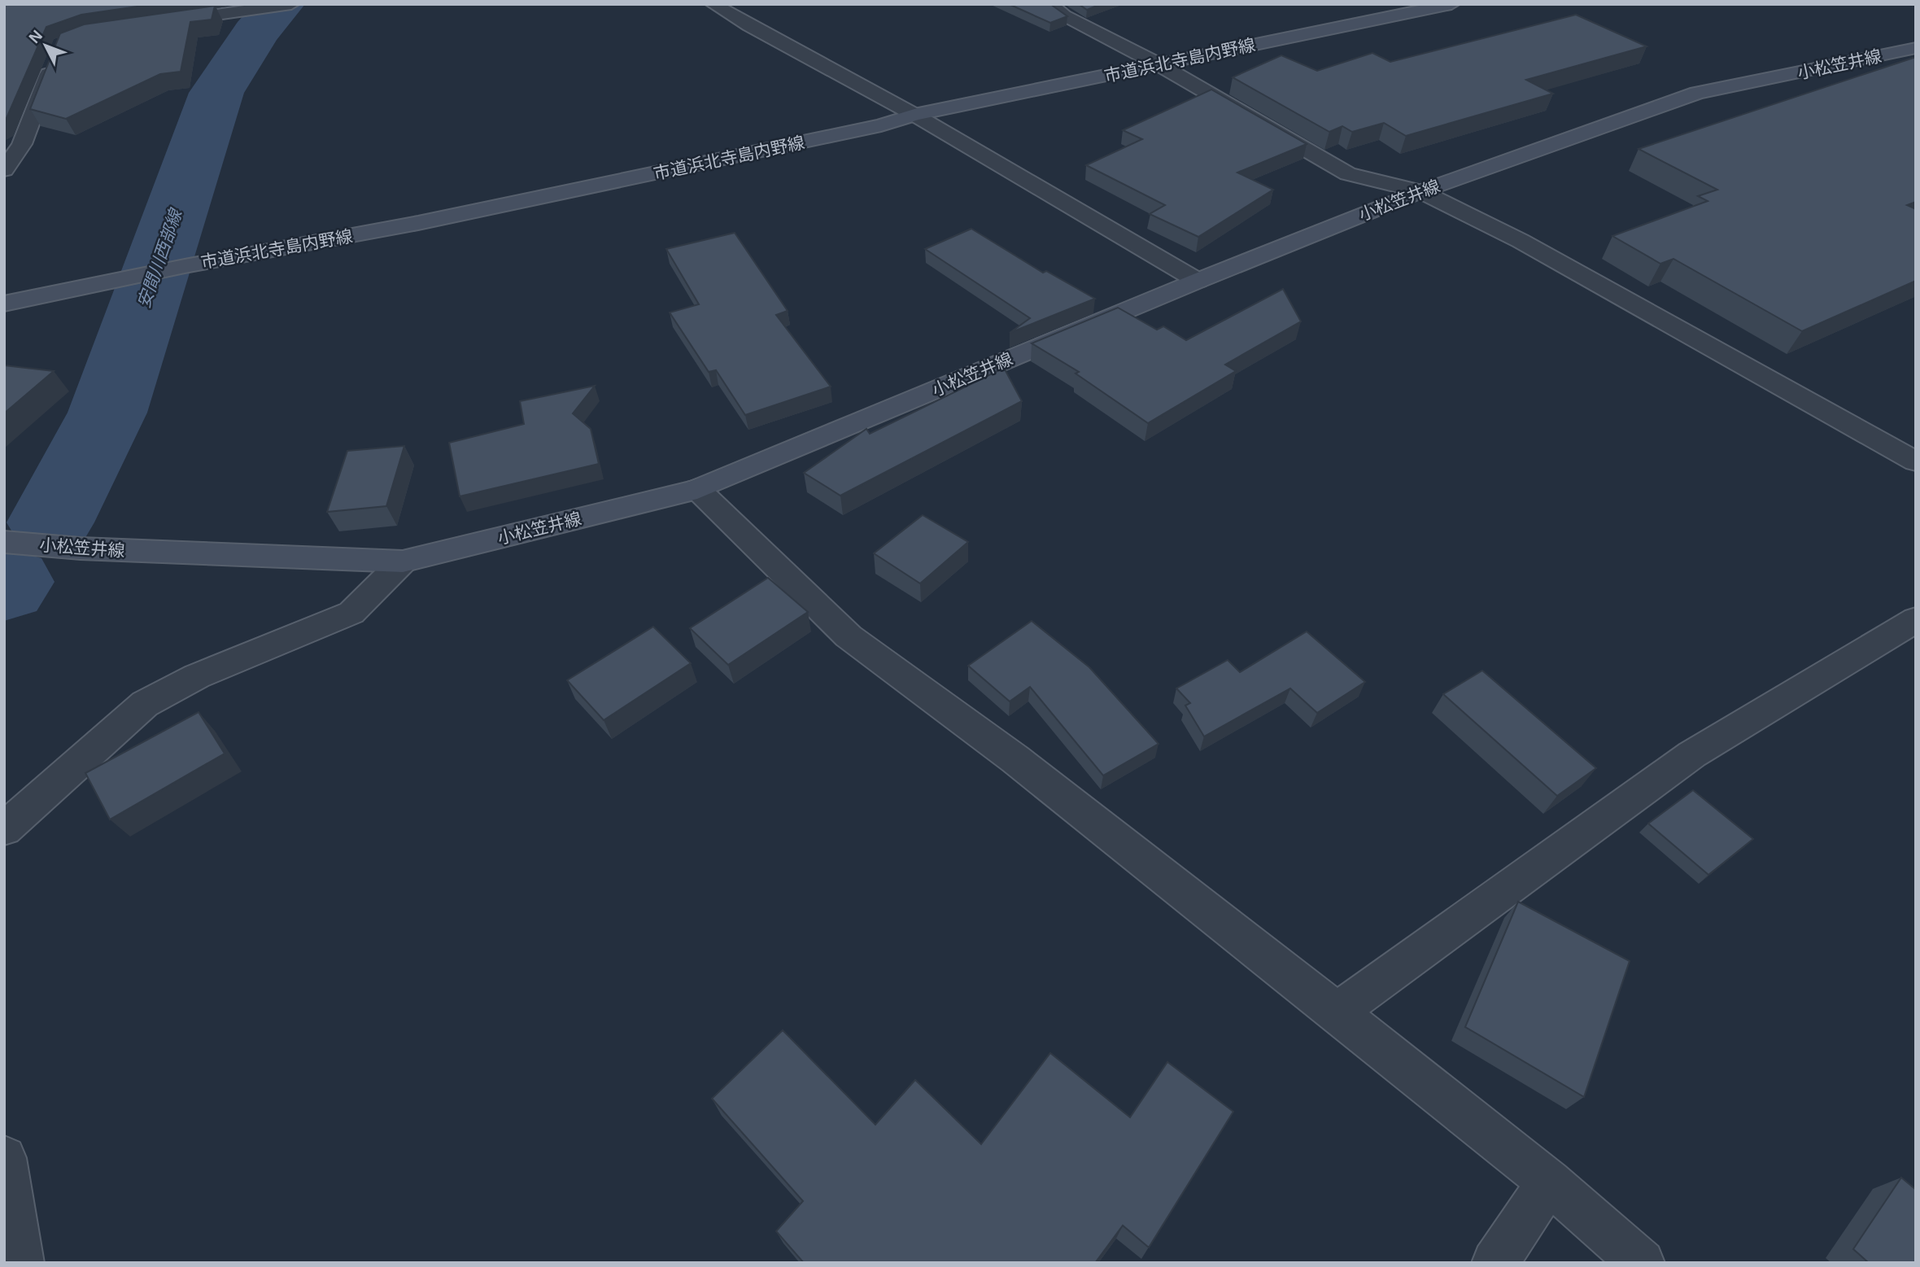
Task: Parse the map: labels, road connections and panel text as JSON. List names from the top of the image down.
{
  "streets": {
    "main road": ["市道浜北寺島内野線", "小松笠井線"]
  },
  "water": ["安間川西部線"],
  "north": "top left"
}
